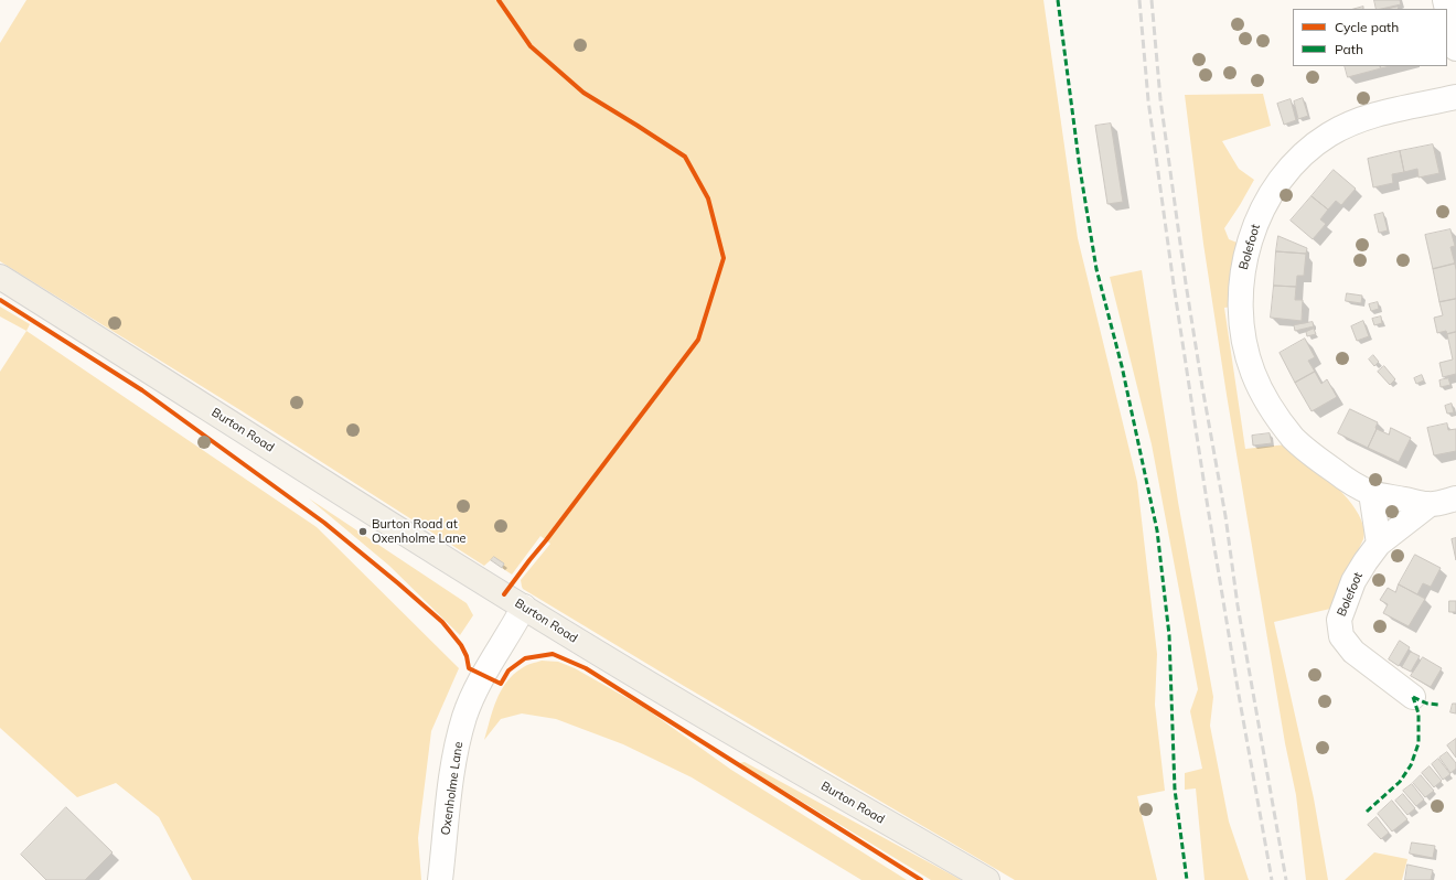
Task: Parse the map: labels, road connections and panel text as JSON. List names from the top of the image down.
{
  "streets": {
    "main road": ["Burton Road"],
    "street": ["Bolefoot", "Oxenholme Lane"]
  },
  "crossings": [
    ["Burton Road", "Oxenholme Lane"]
  ],
  "places": ["Burton Road at Oxenholme Lane"],
  "legend": ["Cycle path", "Path"]
}
